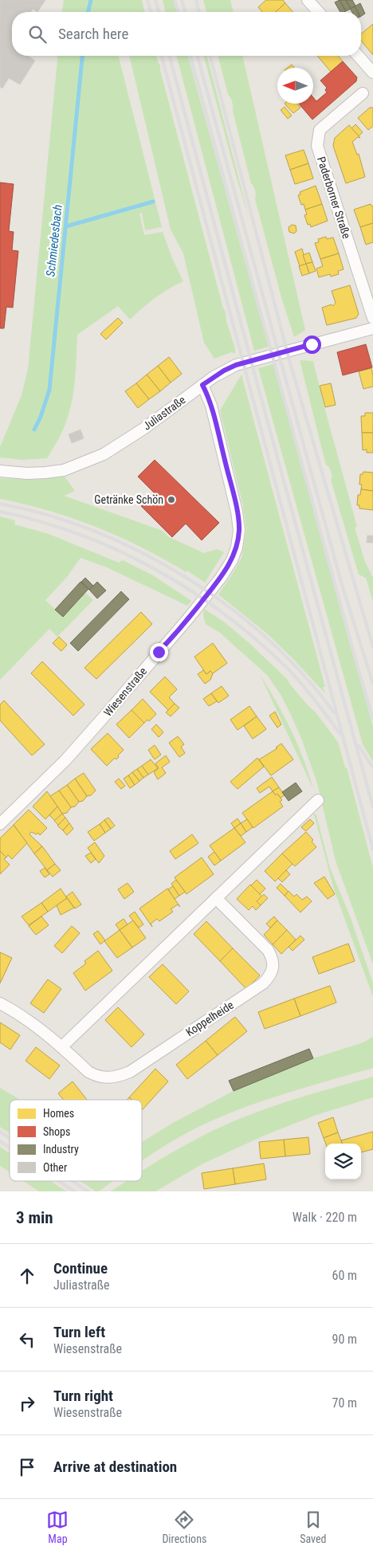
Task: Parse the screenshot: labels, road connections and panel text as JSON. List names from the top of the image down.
{
  "streets": {
    "street": [
      "Paderborner Straße",
      "Juliastraße",
      "Wiesenstraße",
      "Koppelheide"
    ]
  },
  "crossings": [
    ["Juliastraße", "Wiesenstraße"]
  ],
  "water": ["Schmiedesbach"],
  "places": ["Getränke Schön"],
  "legend": [
    "Homes",
    "Shops",
    "Industry",
    "Other"
  ],
  "north": "left",
  "page": {
    "search": "Search here",
    "heading": ["3 min", "Walk · 220 m"],
    "list": [
      ["Continue", "Juliastraße", "60 m"],
      ["Turn left", "Wiesenstraße", "90 m"],
      ["Turn right", "Wiesenstraße", "70 m"],
      "Arrive at destination"
    ],
    "nav": ["Map", "Directions", "Saved"]
  }
}
